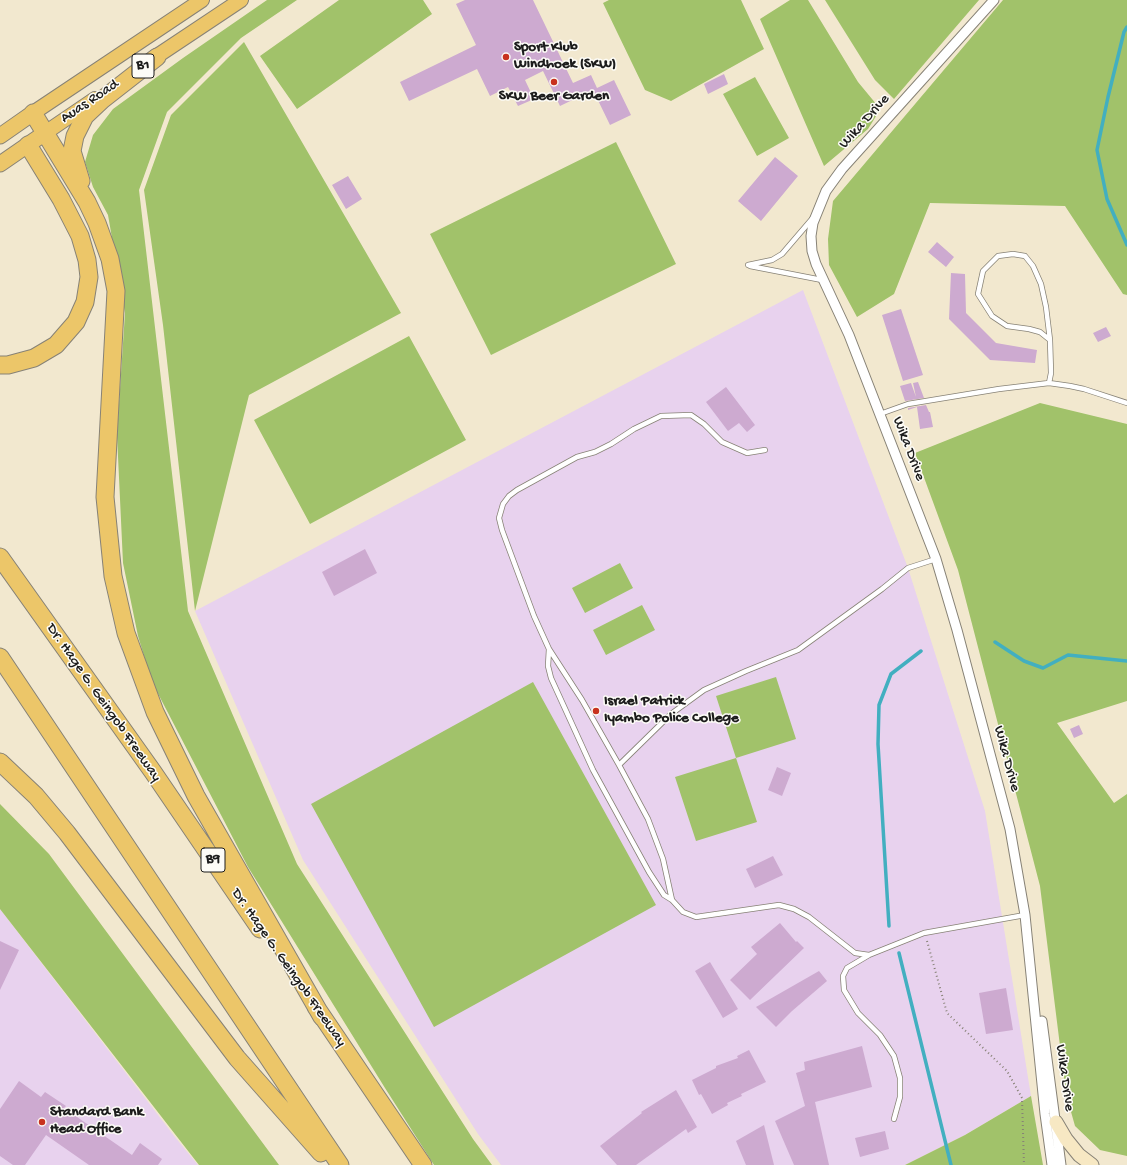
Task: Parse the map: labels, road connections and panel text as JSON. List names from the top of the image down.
{
  "streets": {
    "highway": [
      "B1",
      "Auas Road",
      "Dr. Hage G. Geingob Freeway",
      "B9"
    ],
    "street": ["Wika Drive"]
  },
  "places": [
    "Sport Klub Windhoek (SKW)",
    "SKW Beer Garden",
    "Israel Patrick Iyambo Police College",
    "Standard Bank Head Office"
  ]
}
